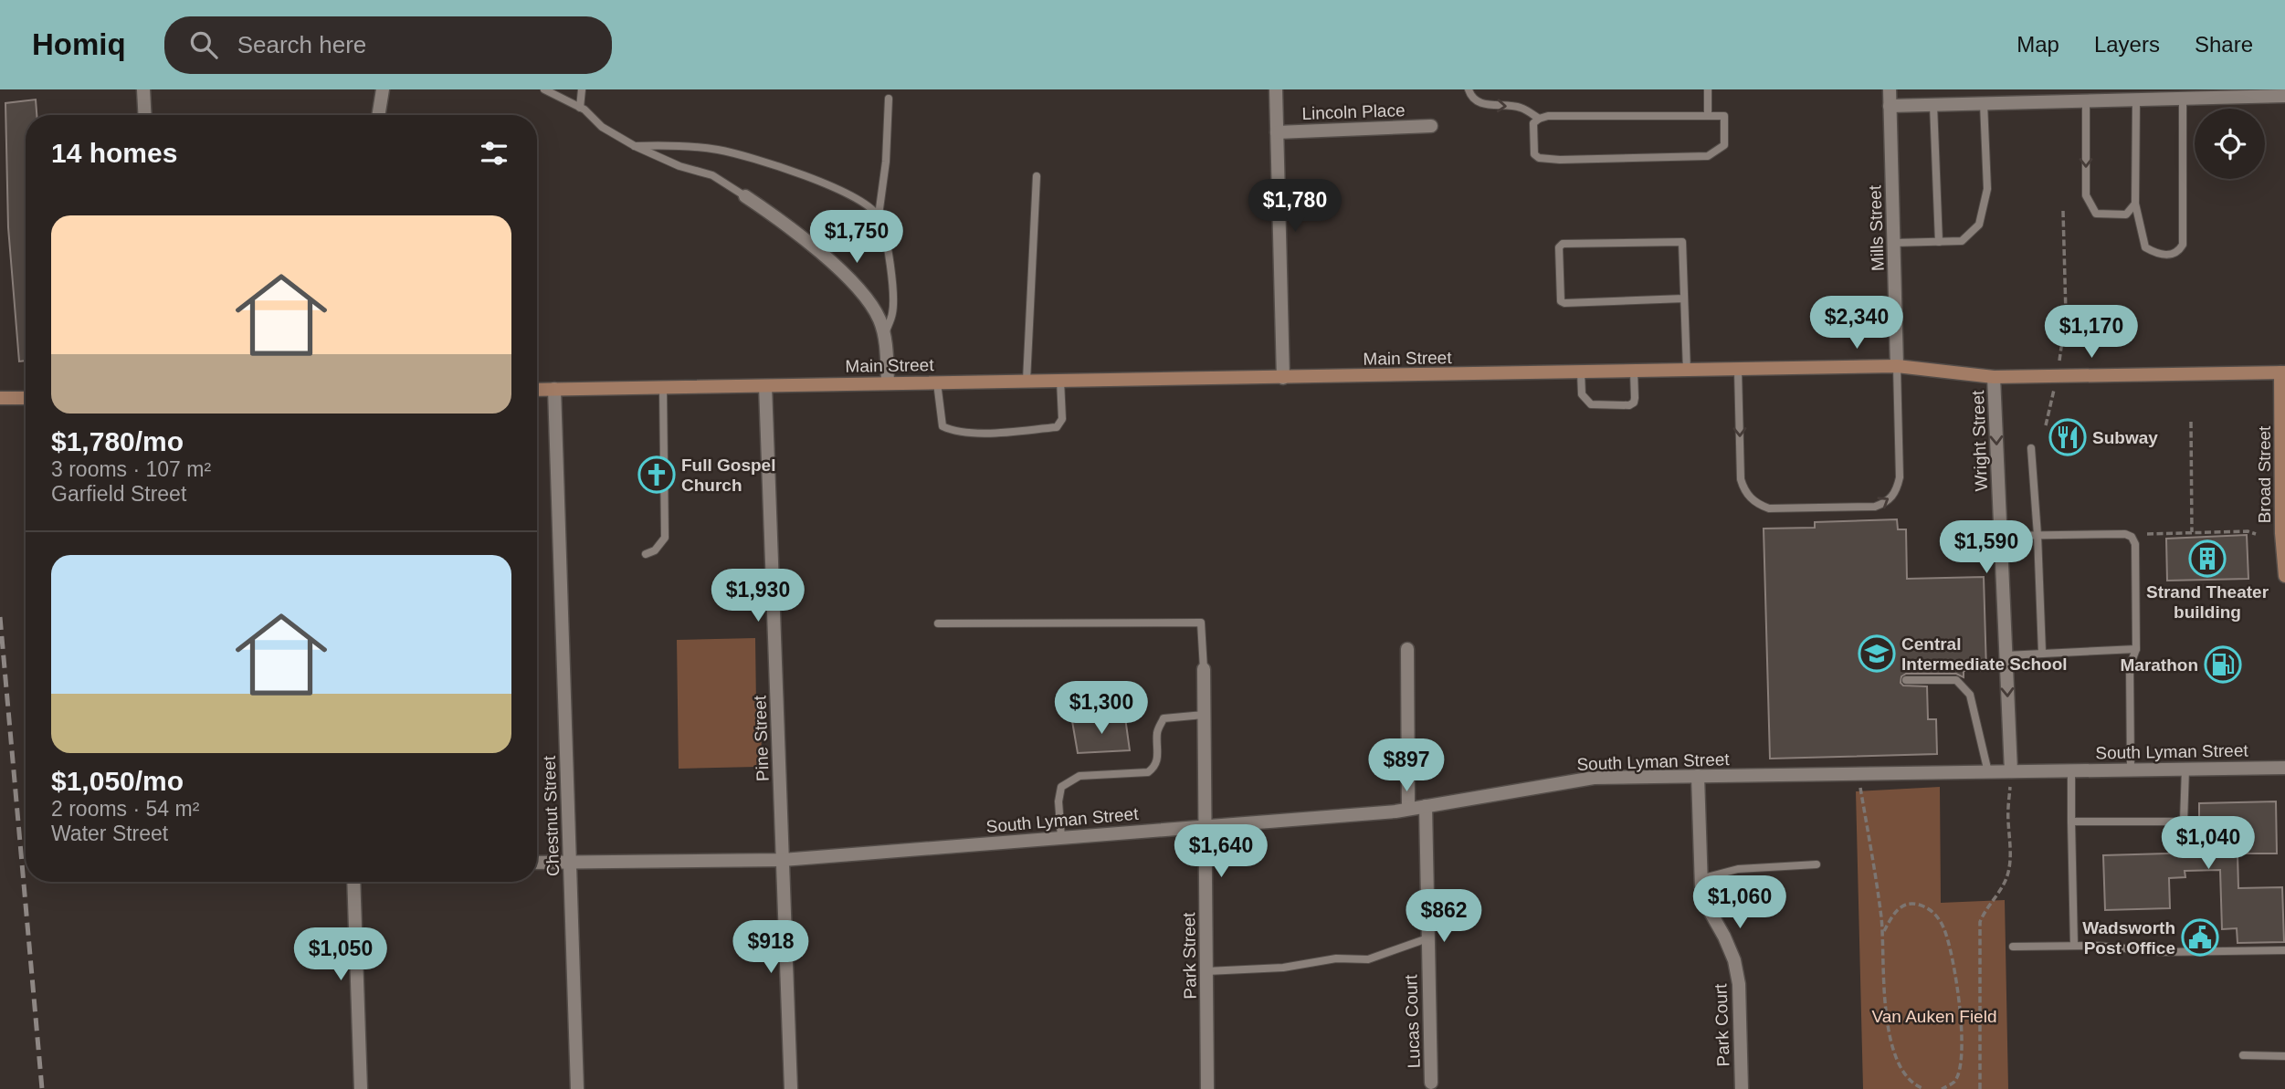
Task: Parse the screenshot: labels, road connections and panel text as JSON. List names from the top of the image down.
{
  "streets": {
    "main road": ["Main Street", "Broad Street"],
    "street": [
      "Lincoln Place",
      "Mills Street",
      "Wright Street",
      "Pine Street",
      "South Lyman Street",
      "Chestnut Street",
      "Park Street",
      "Lucas Court",
      "Park Court"
    ]
  },
  "crossings": [
    ["Mills Street", "Main Street"],
    ["Main Street", "Wright Street"],
    ["Main Street", "Broad Street"],
    ["Main Street", "Pine Street"],
    ["Main Street", "Chestnut Street"],
    ["Wright Street", "South Lyman Street"],
    ["Pine Street", "South Lyman Street"],
    ["South Lyman Street", "Chestnut Street"],
    ["South Lyman Street", "Park Street"],
    ["South Lyman Street", "Lucas Court"],
    ["South Lyman Street", "Park Court"]
  ],
  "one_way": ["Wright Street"],
  "parks": ["Van Auken Field"],
  "places": {
    "restaurant": ["Subway"],
    "church": ["Full Gospel Church"],
    "building": ["Strand Theater building"],
    "school or university": ["Central Intermediate School"],
    "fuel station": ["Marathon"],
    "public building": ["Wadsworth Post Office"]
  },
  "page": {
    "header": "Homiq",
    "search": "Search here",
    "nav": ["Map", "Layers", "Share"],
    "heading": "14 homes",
    "price": [
      "$1,780",
      "$1,750",
      "$2,340",
      "$1,170",
      "$1,590",
      "$1,930",
      "$1,300",
      "$897",
      "$1,040",
      "$1,640",
      "$1,060",
      "$862",
      "$918",
      "$1,050"
    ],
    "list": [
      {
        "name": "$1,780/mo",
        "note": "3 rooms · 107 m² · Garfield Street"
      },
      {
        "name": "$1,050/mo",
        "note": "2 rooms · 54 m² · Water Street"
      }
    ]
  }
}
